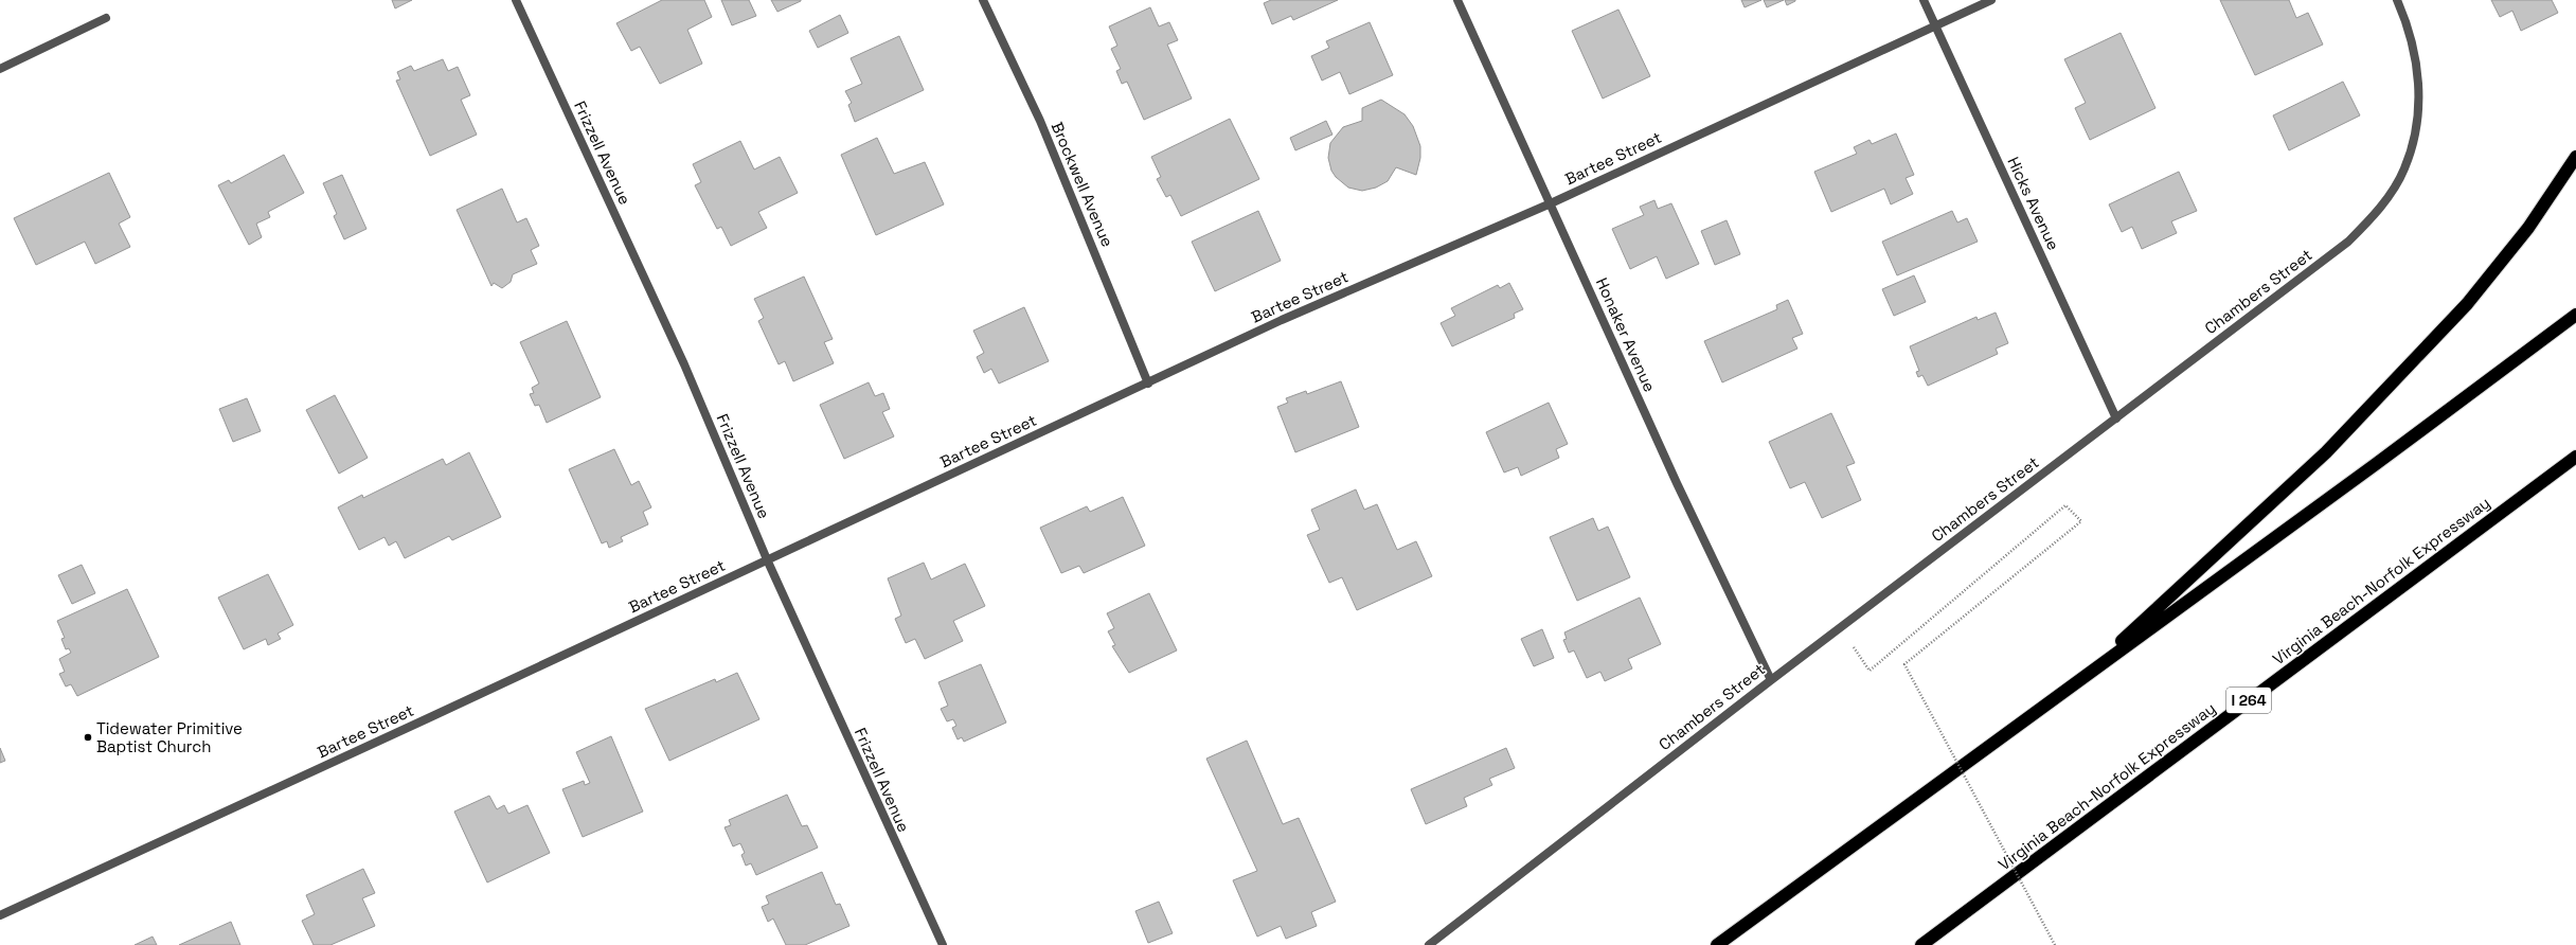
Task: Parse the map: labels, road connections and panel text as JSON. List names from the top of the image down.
{
  "streets": {
    "highway": ["Virginia Beach-Norfolk Expressway", "I 264"],
    "street": [
      "Frizzell Avenue",
      "Bartee Street",
      "Brockwell Avenue",
      "Hicks Avenue",
      "Chambers Street",
      "Honaker Avenue"
    ]
  },
  "crossings": [
    ["Frizzell Avenue", "Bartee Street"],
    ["Bartee Street", "Brockwell Avenue"],
    ["Bartee Street", "Hicks Avenue"],
    ["Bartee Street", "Honaker Avenue"],
    ["Hicks Avenue", "Chambers Street"],
    ["Chambers Street", "Honaker Avenue"]
  ],
  "places": ["Tidewater Primitive Baptist Church"]
}
